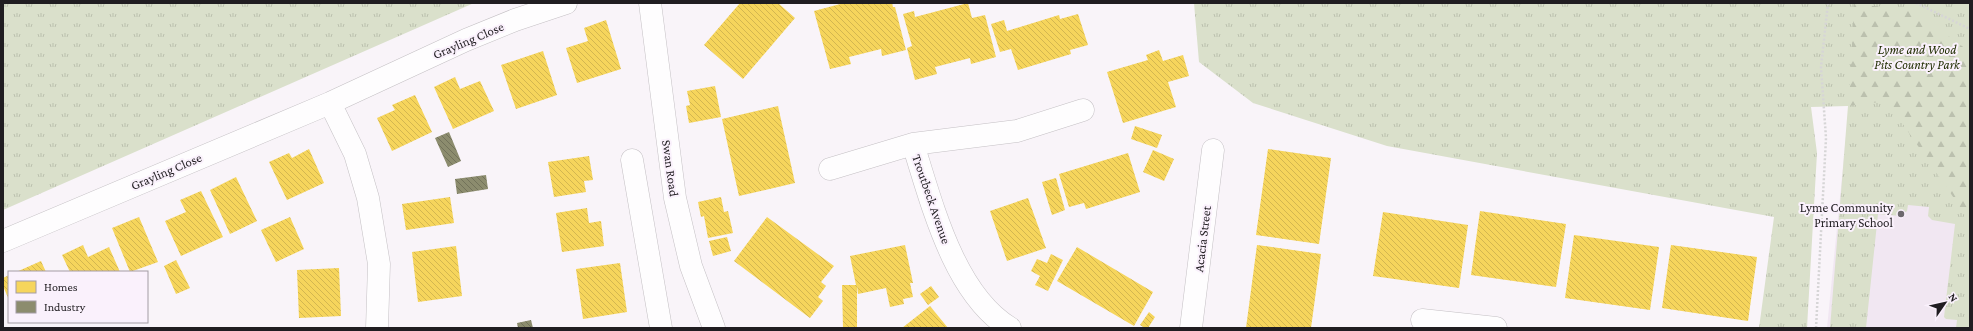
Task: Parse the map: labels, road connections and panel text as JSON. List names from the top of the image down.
{
  "streets": {
    "street": [
      "Grayling Close",
      "Swan Road",
      "Troutbeck Avenue",
      "Acacia Street"
    ]
  },
  "parks": ["Lyme and Wood Pits Country Park"],
  "places": ["Lyme Community Primary School"],
  "legend": ["Homes", "Industry"],
  "north": "top right"
}
